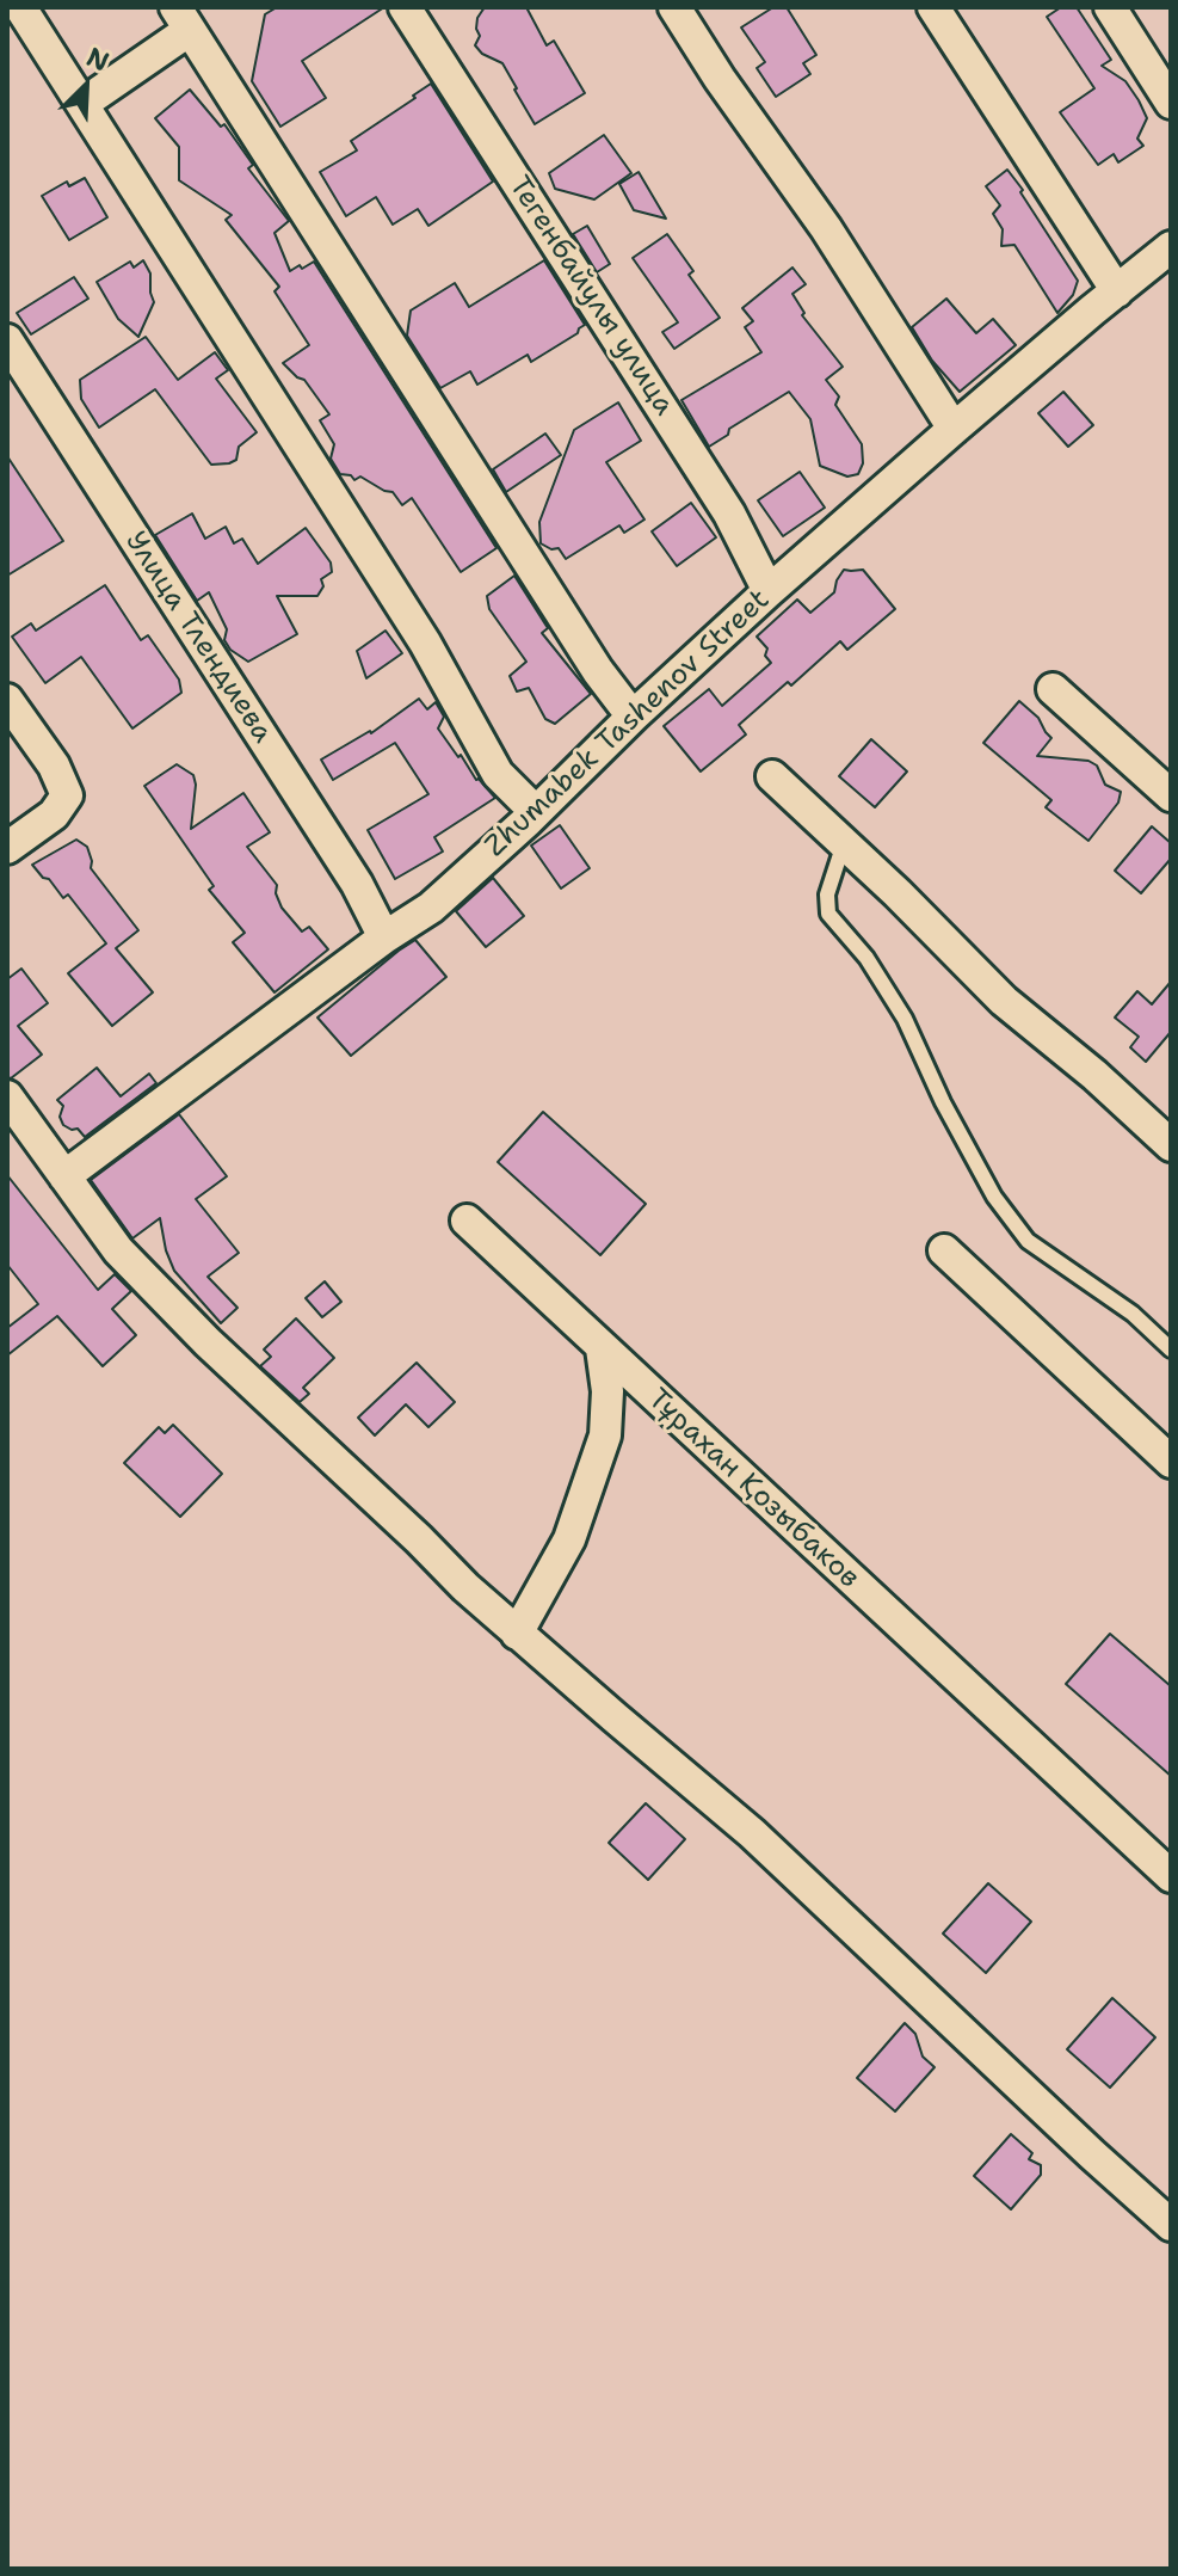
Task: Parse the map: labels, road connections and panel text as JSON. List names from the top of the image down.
{
  "streets": {
    "street": [
      "Тегенбайулы улица",
      "Улица Тлендиева",
      "Zhumabek Tashenov Street",
      "Тұрахан Қозыбаков"
    ]
  },
  "crossings": [
    ["Тегенбайулы улица", "Zhumabek Tashenov Street"],
    ["Улица Тлендиева", "Zhumabek Tashenov Street"]
  ],
  "north": "top right"
}
